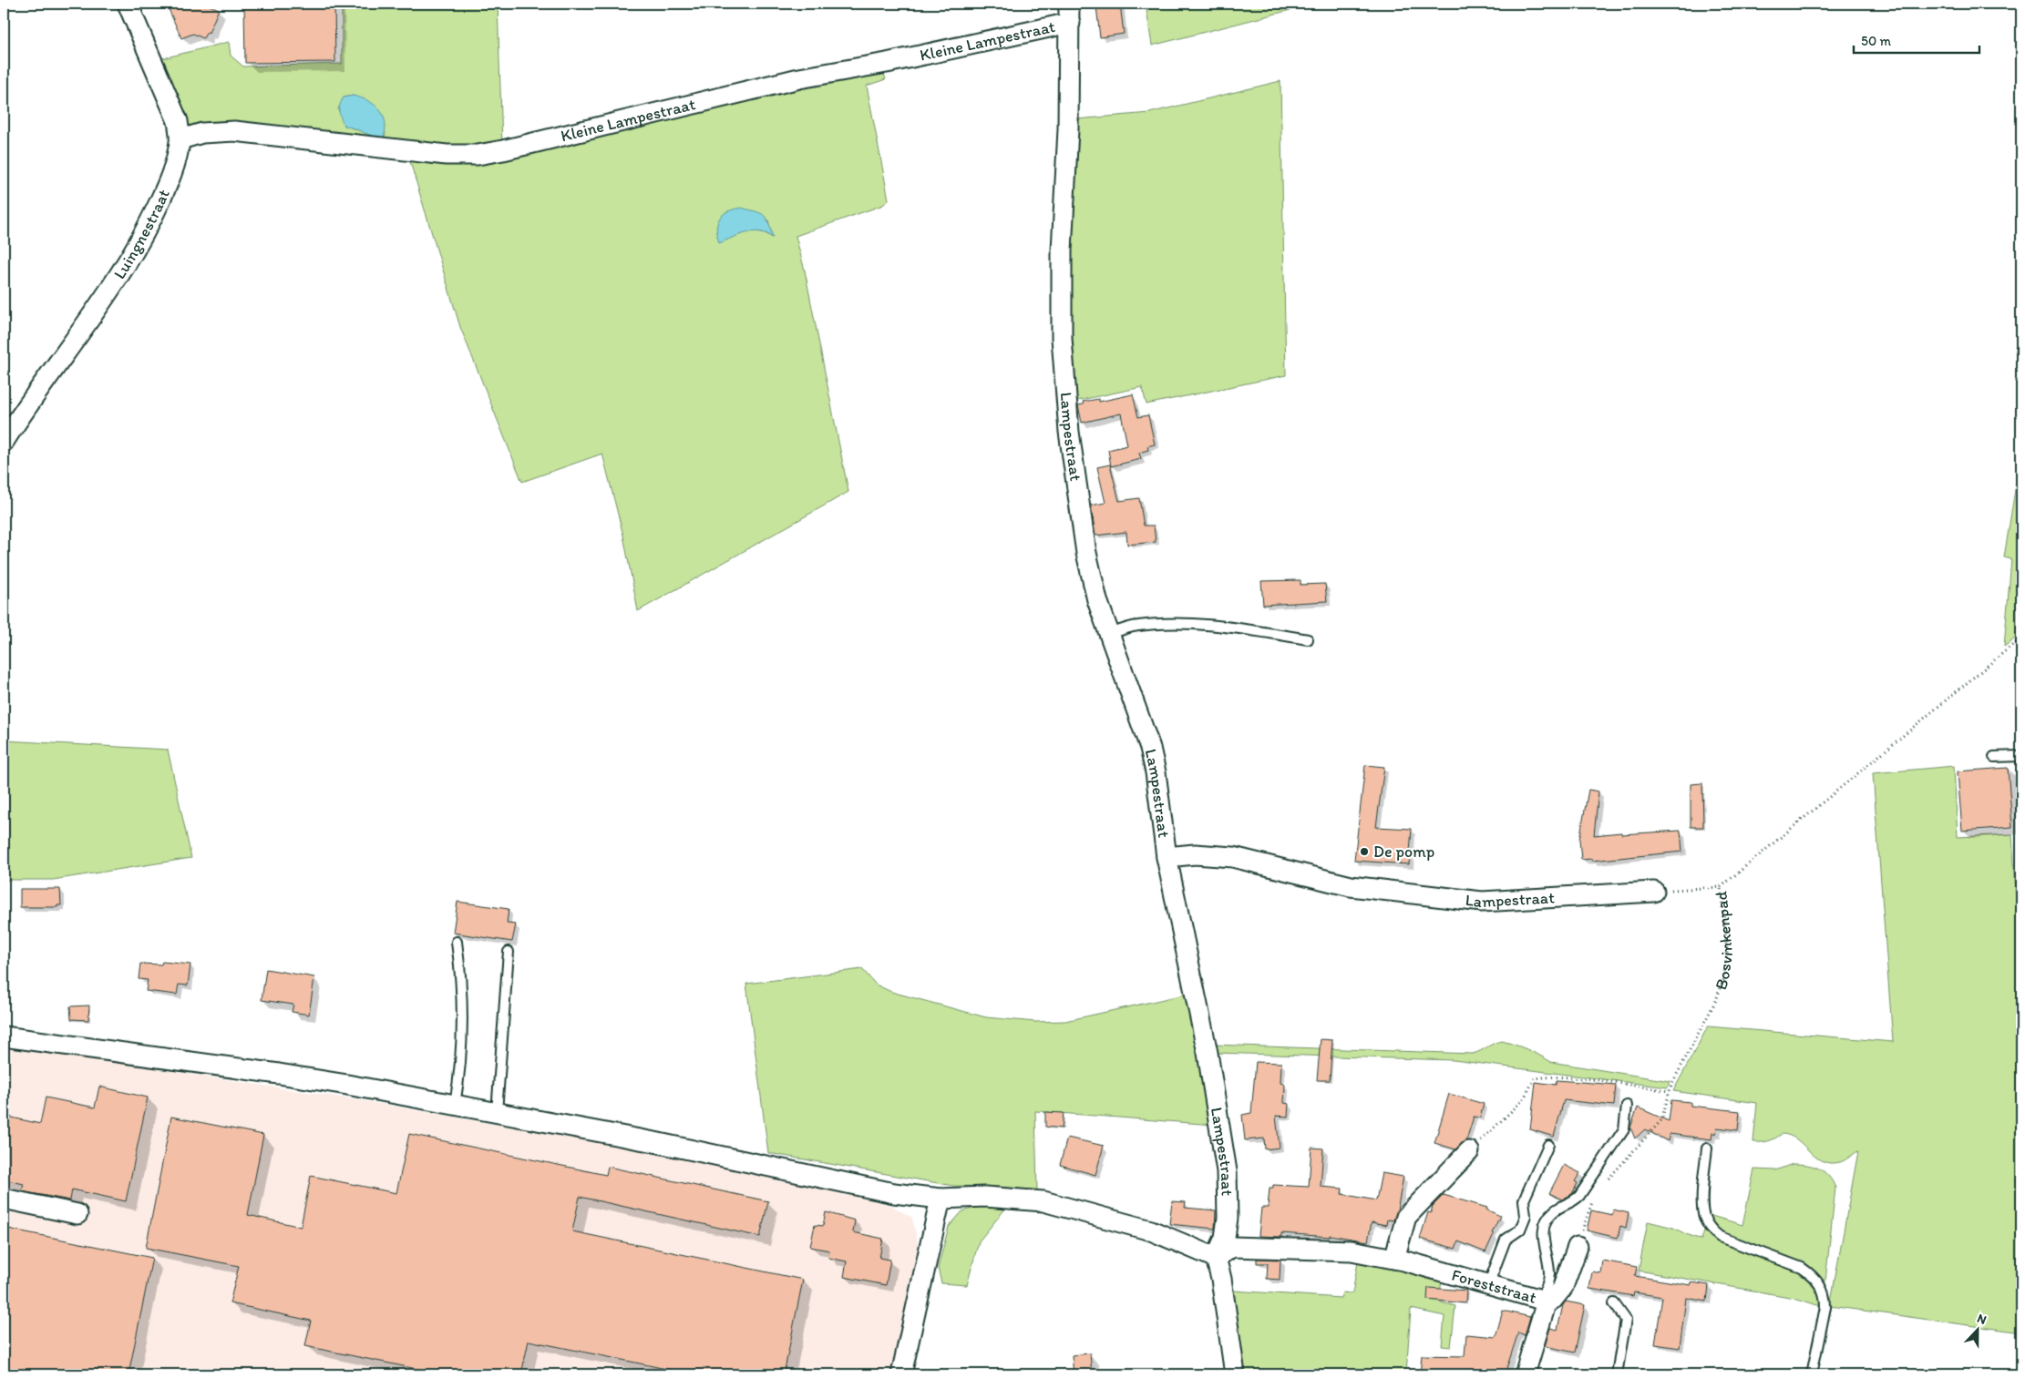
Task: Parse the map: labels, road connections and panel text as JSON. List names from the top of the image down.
{
  "streets": {
    "street": [
      "Kleine Lampestraat",
      "Luingnestraat",
      "Lampestraat",
      "Foreststraat"
    ],
    "path": ["Bosvinkenpad"]
  },
  "crossings": [
    ["Kleine Lampestraat", "Luingnestraat"],
    ["Kleine Lampestraat", "Lampestraat"],
    ["Lampestraat", "Foreststraat"]
  ],
  "places": ["De pomp"],
  "scale_bar": "50 m",
  "north": "top"
}
